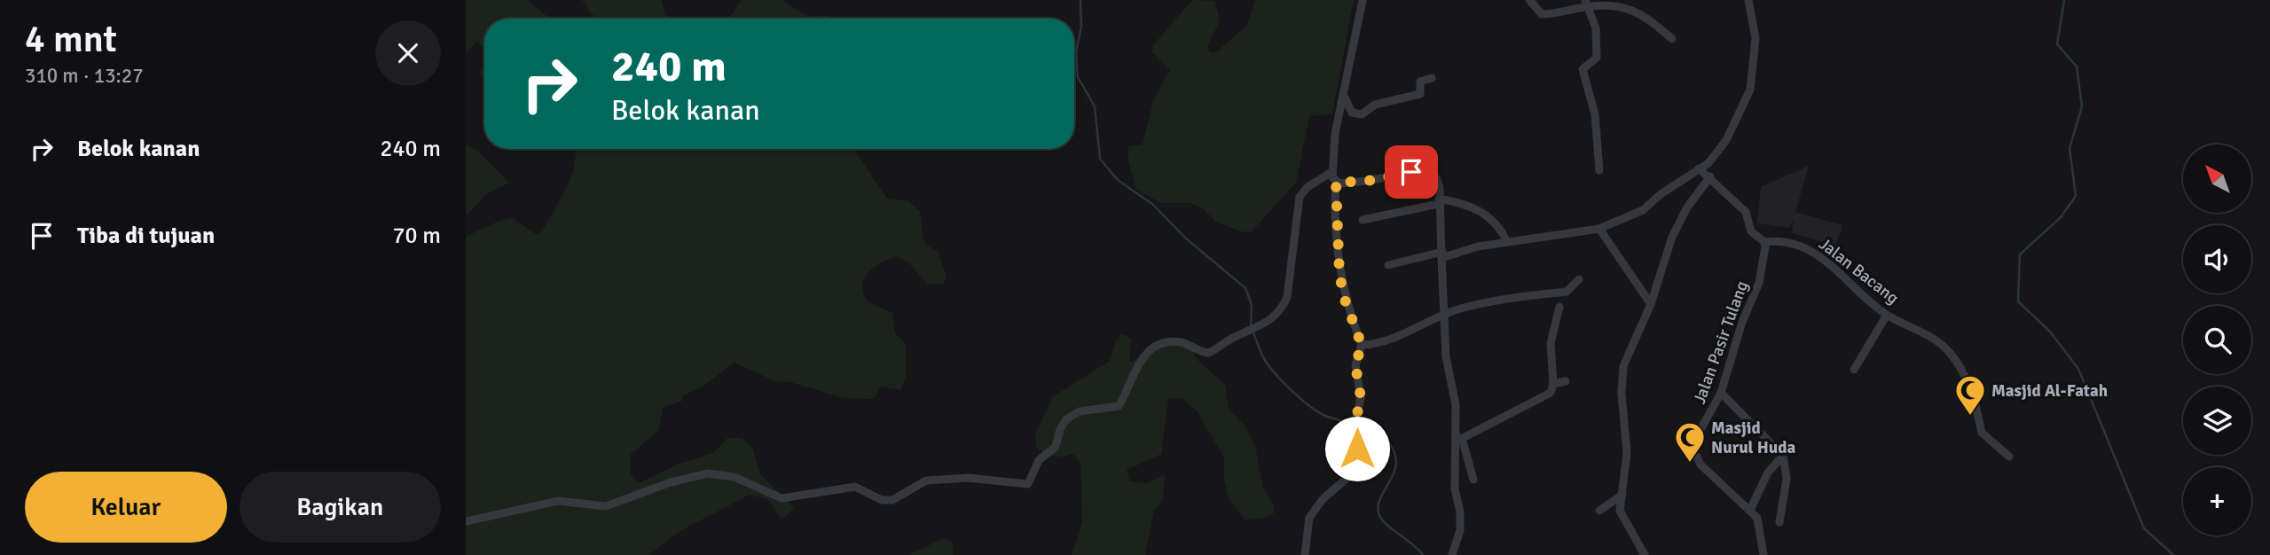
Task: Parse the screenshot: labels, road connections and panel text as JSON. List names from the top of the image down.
{
  "streets": {
    "street": ["Jalan Bacang", "Jalan Pasir Tulang"]
  },
  "crossings": [
    ["Jalan Bacang", "Jalan Pasir Tulang"]
  ],
  "places": {
    "mosque": ["Masjid Al-Fatah", "Masjid Nurul Huda"]
  },
  "north": "top left",
  "page": {
    "heading": ["4 mnt", "310 m · 13:27"],
    "turn": ["240 m", "Belok kanan"],
    "list": [
      {
        "name": "Belok kanan",
        "value": "240 m"
      },
      {
        "name": "Tiba di tujuan",
        "value": "70 m"
      }
    ],
    "map_buttons": "+",
    "buttons": ["Keluar", "Bagikan"]
  }
}
